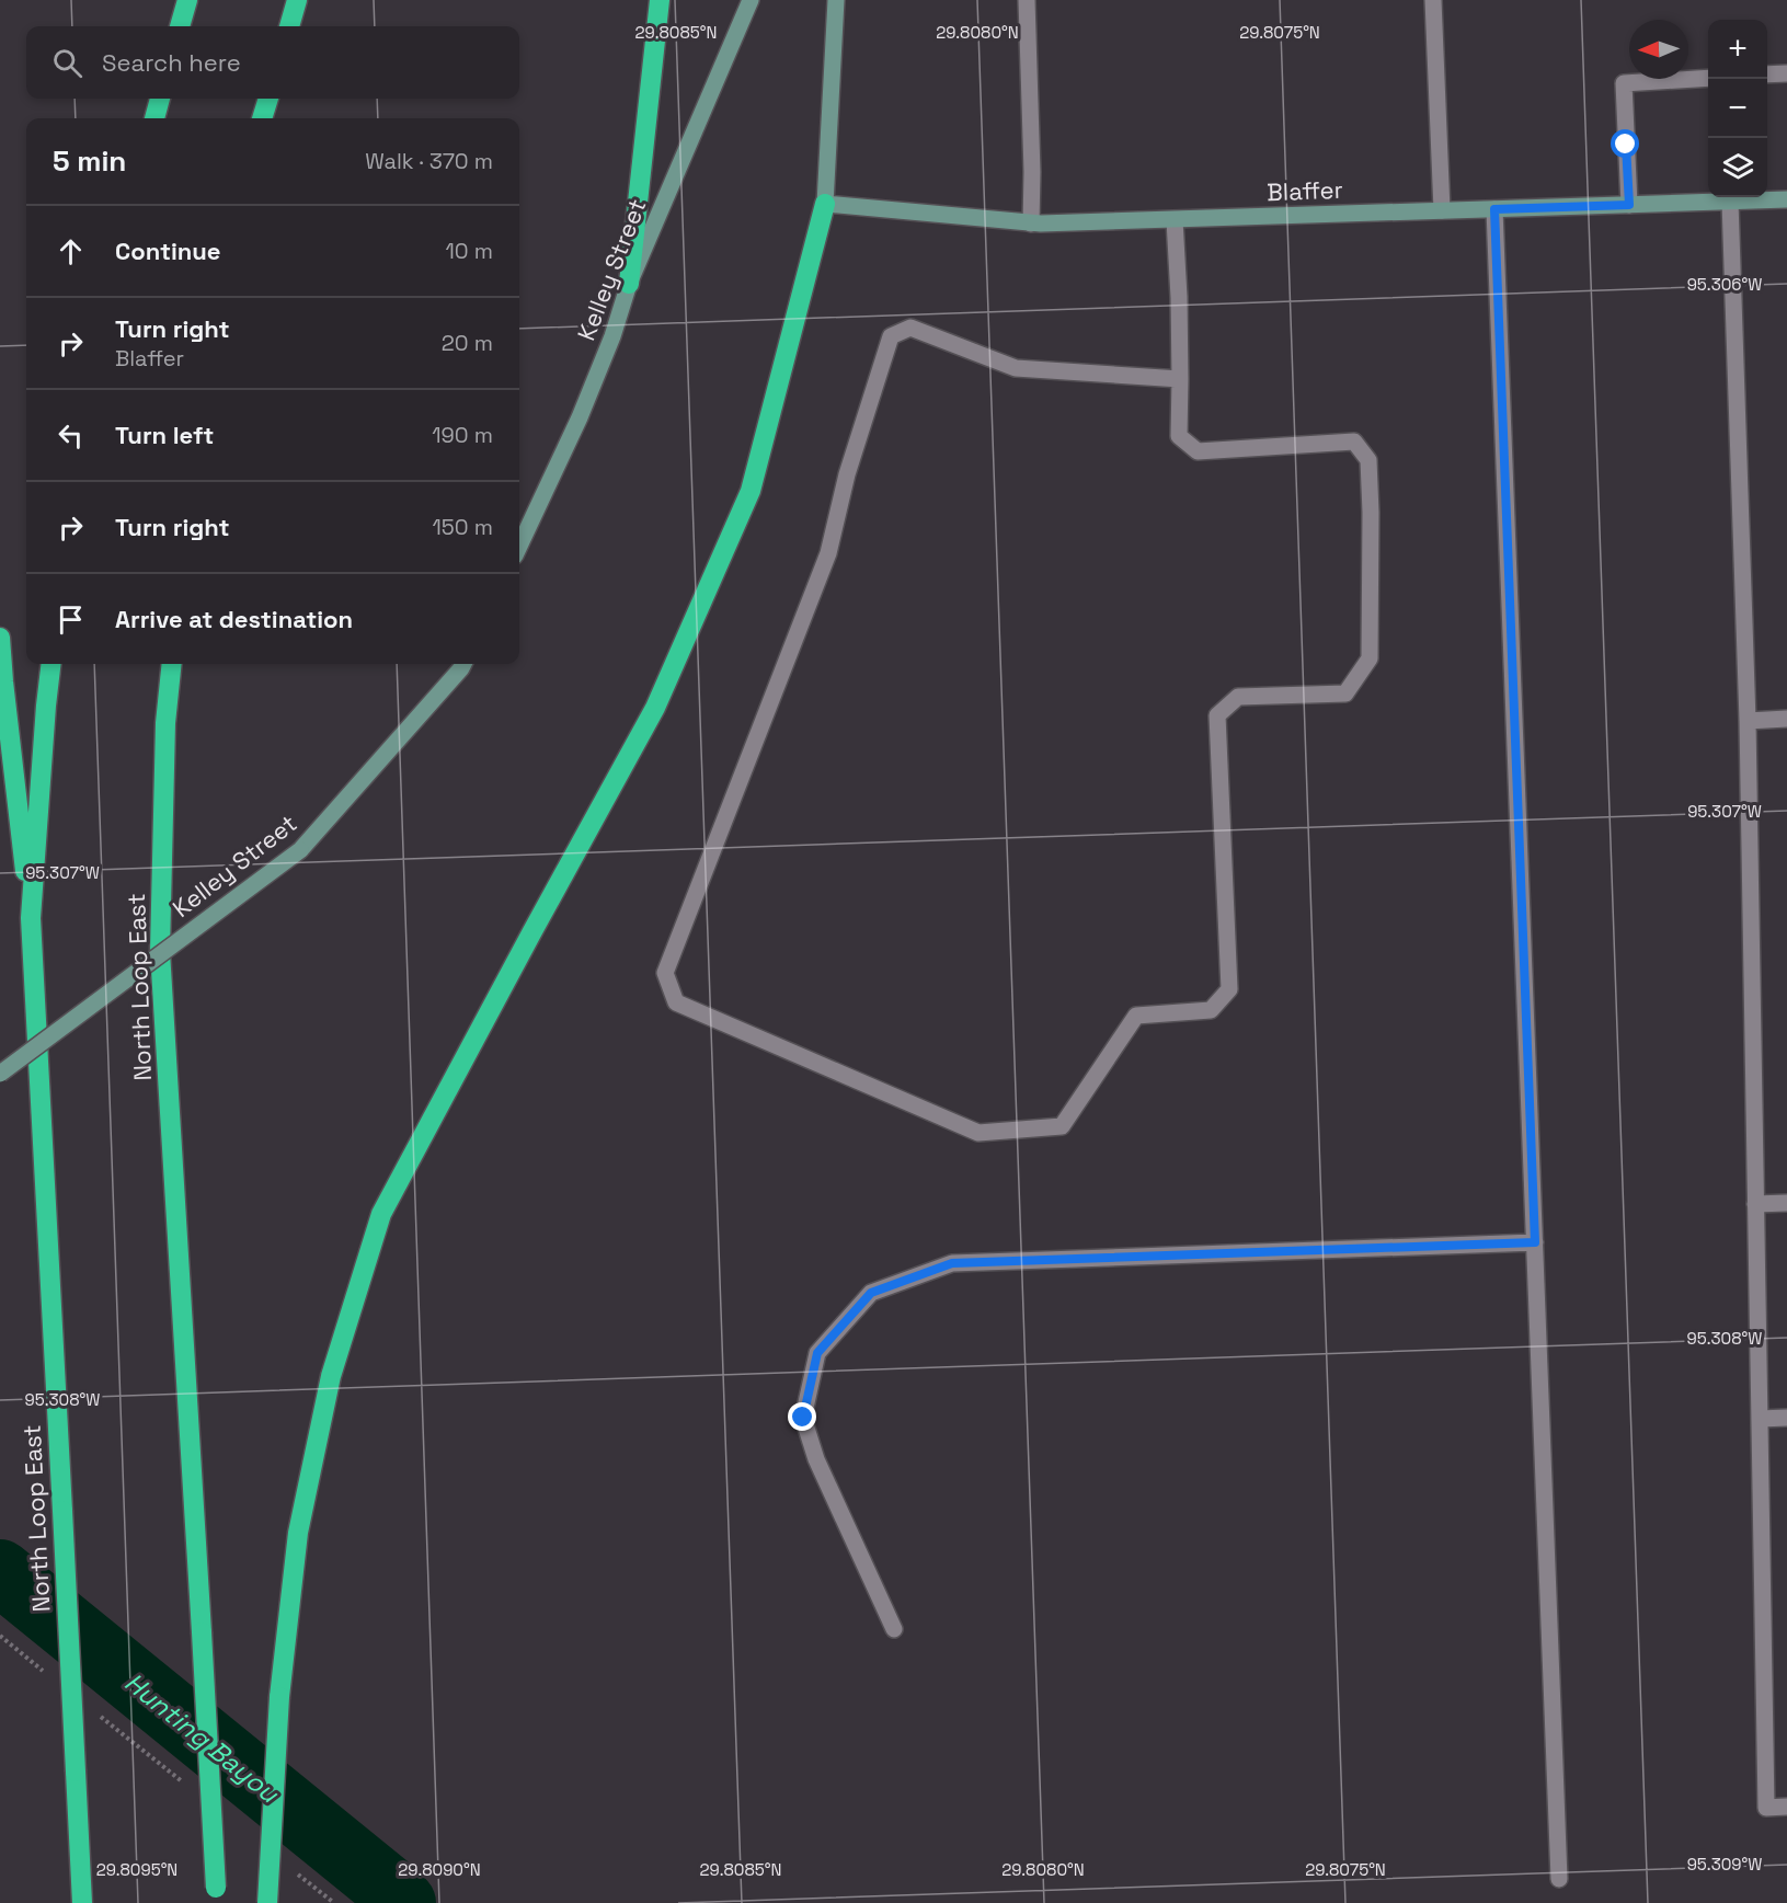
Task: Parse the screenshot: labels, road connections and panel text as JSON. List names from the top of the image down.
{
  "streets": {
    "highway": ["North Loop East"],
    "main road": ["Blaffer", "Kelley Street"]
  },
  "water": ["Hunting Bayou"],
  "north": "left",
  "page": {
    "map_buttons": ["+", "−"],
    "search": "Search here",
    "heading": ["5 min", "Walk · 370 m"],
    "list": [
      ["Continue", "10 m"],
      ["Turn right", "Blaffer", "20 m"],
      ["Turn left", "190 m"],
      ["Turn right", "150 m"],
      "Arrive at destination"
    ]
  },
  "coordinates": [
    "29.8085°N",
    "29.8080°N",
    "29.8075°N",
    "95.306°W",
    "95.307°W",
    "95.308°W",
    "95.309°W",
    "29.8095°N",
    "29.8090°N"
  ]
}
